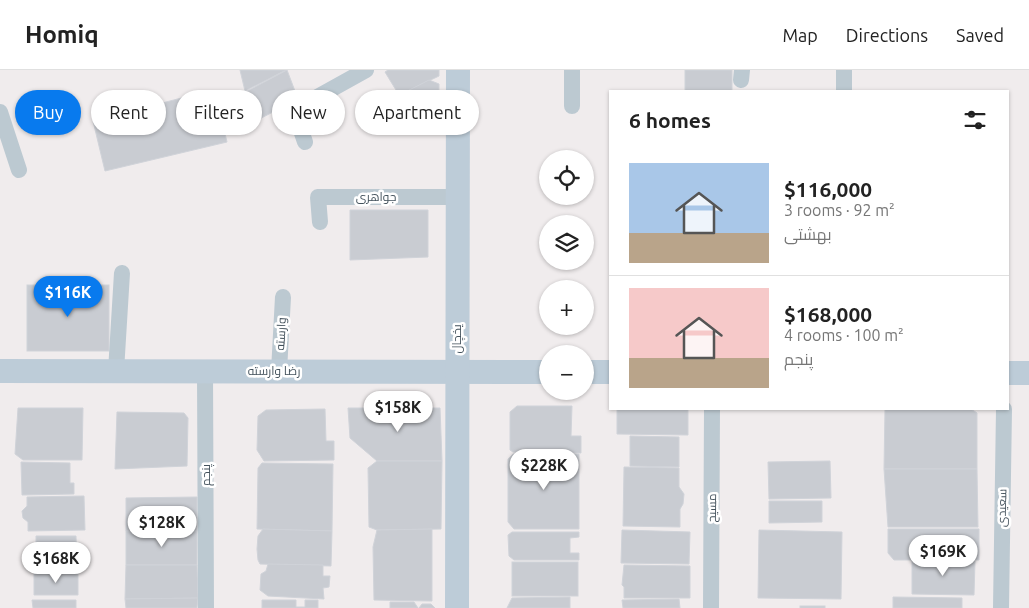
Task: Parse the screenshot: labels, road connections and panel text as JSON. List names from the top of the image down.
{
  "streets": {
    "street": [
      "جواهری",
      "وارسته",
      "یخچال",
      "رضا وارسته",
      "پنجم",
      "مسیح",
      "سعیدی"
    ]
  },
  "crossings": [
    ["جواهری", "یخچال"],
    ["وارسته", "رضا وارسته"],
    ["یخچال", "رضا وارسته"],
    ["رضا وارسته", "پنجم"]
  ],
  "page": {
    "header": "Homiq",
    "nav": ["Map", "Directions", "Saved"],
    "chip": [
      "Buy",
      "Rent",
      "Filters",
      "New",
      "Apartment"
    ],
    "heading": "6 homes",
    "map_buttons": ["+", "−"],
    "list": [
      {
        "name": "$116,000",
        "note": "3 rooms · 92 m² · بهشتی"
      },
      {
        "name": "$168,000",
        "note": "4 rooms · 100 m² · پنجم"
      }
    ],
    "price": [
      "$116K",
      "$158K",
      "$228K",
      "$128K",
      "$169K",
      "$168K"
    ]
  }
}
